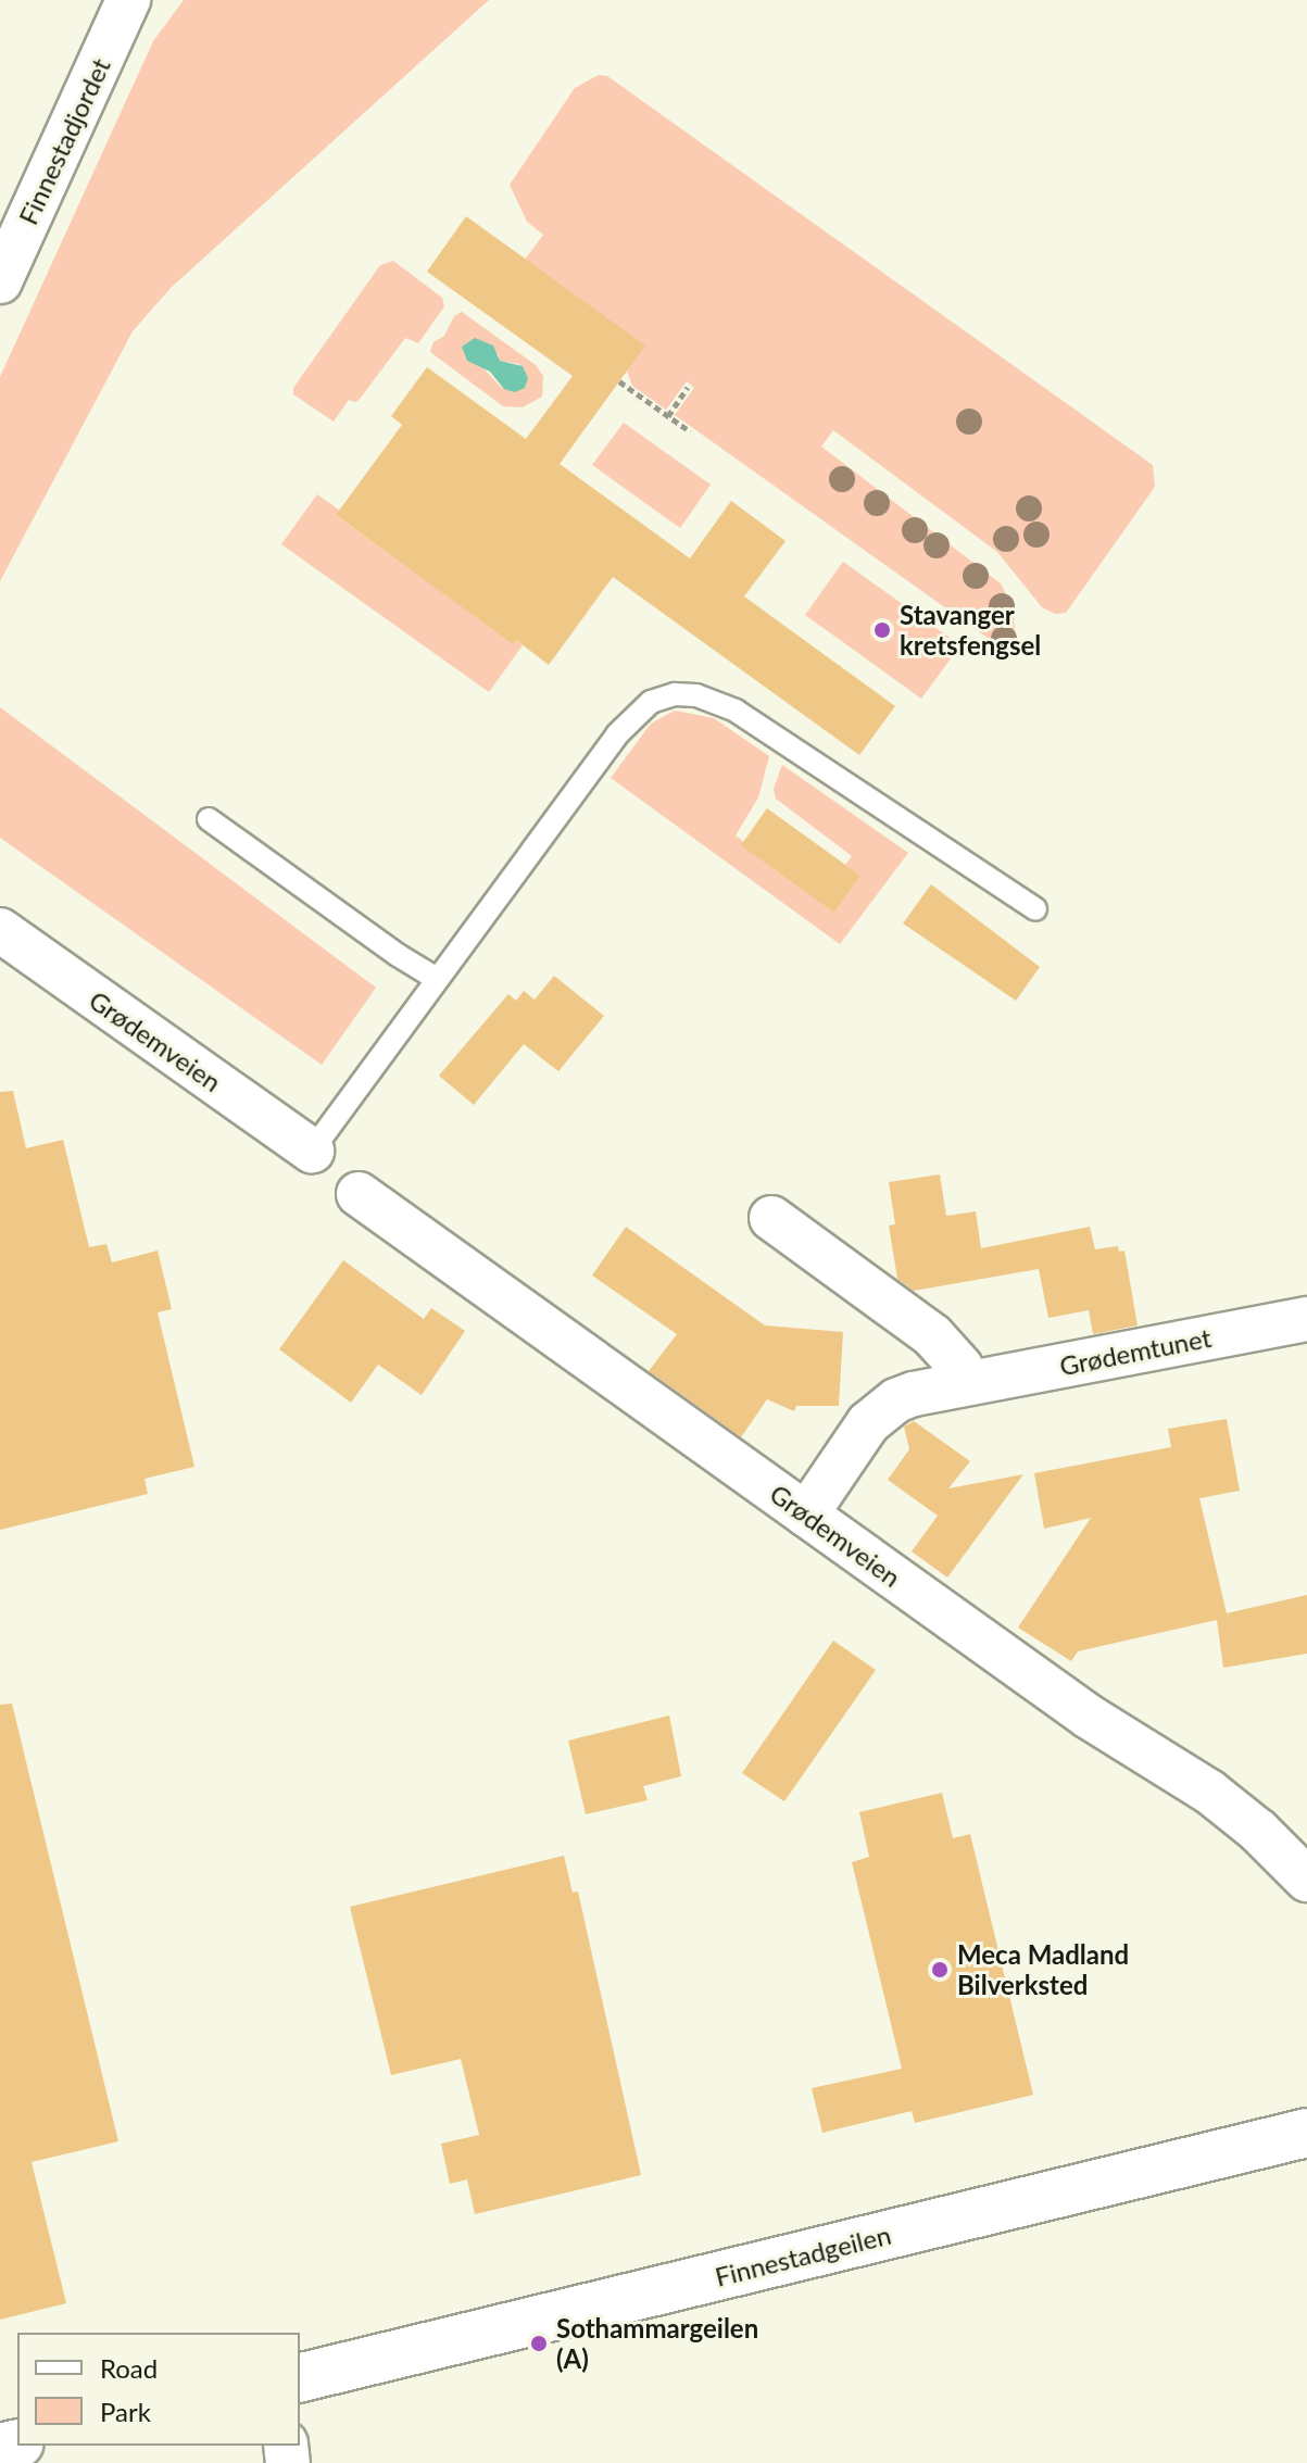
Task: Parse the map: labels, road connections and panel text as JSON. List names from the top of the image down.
{
  "streets": {
    "main road": ["Finnestadgeilen"],
    "street": ["Finnestadjordet", "Grødemveien", "Grødemtunet"]
  },
  "crossings": [
    ["Grødemveien", "Grødemtunet"]
  ],
  "places": ["Stavanger kretsfengsel", "Meca Madland Bilverksted", "Sothammargeilen (A)"],
  "legend": ["Road", "Park"]
}
